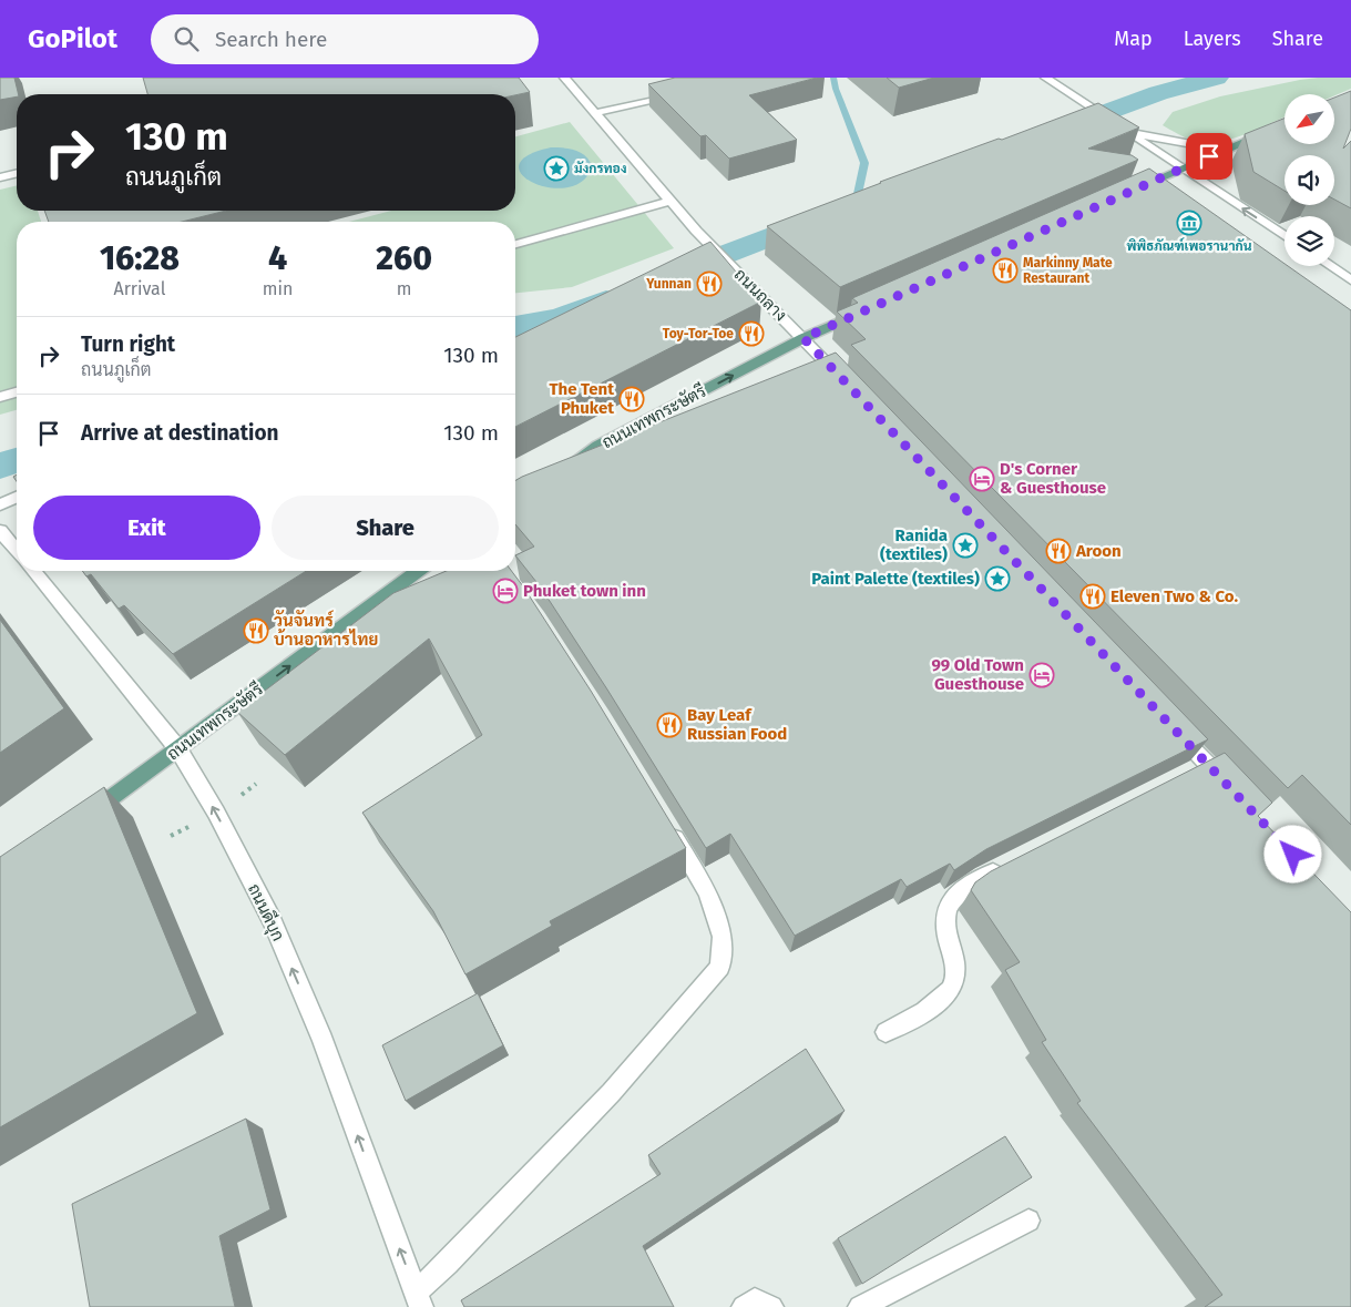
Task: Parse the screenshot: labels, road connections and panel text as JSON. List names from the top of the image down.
{
  "streets": {
    "main road": ["ถนนเทพกระษัตรี"],
    "street": ["ถนนถลาง", "ถนนดีบุก"]
  },
  "crossings": [
    ["ถนนถลาง", "ถนนเทพกระษัตรี"],
    ["ถนนเทพกระษัตรี", "ถนนดีบุก"]
  ],
  "one_way": ["ถนนเทพกระษัตรี", "ถนนดีบุก"],
  "places": {
    "place": ["มังกรทอง", "Ranida (textiles)", "Paint Palette (textiles)"],
    "museum": ["พิพิธภัณฑ์เพอรานากัน"],
    "restaurant": [
      "Markinny Mate Restaurant",
      "Yunnan",
      "Toy-Tor-Toe",
      "The Tent Phuket",
      "Aroon",
      "Eleven Two & Co.",
      "วันจันทร์ บ้านอาหารไทย",
      "Bay Leaf Russian Food"
    ],
    "hotel": ["D's Corner & Guesthouse", "Phuket town inn", "99 Old Town Guesthouse"]
  },
  "north": "bottom left",
  "page": {
    "header": "GoPilot",
    "search": "Search here",
    "nav": ["Map", "Layers", "Share"],
    "turn": ["130 m", "ถนนภูเก็ต"],
    "eta": [
      "16:28",
      "Arrival",
      "4",
      "min",
      "260",
      "m"
    ],
    "list": [
      {
        "name": "Turn right",
        "note": "ถนนภูเก็ต",
        "value": "130 m"
      },
      {
        "name": "Arrive at destination",
        "value": "130 m"
      }
    ],
    "buttons": ["Exit", "Share"]
  }
}
